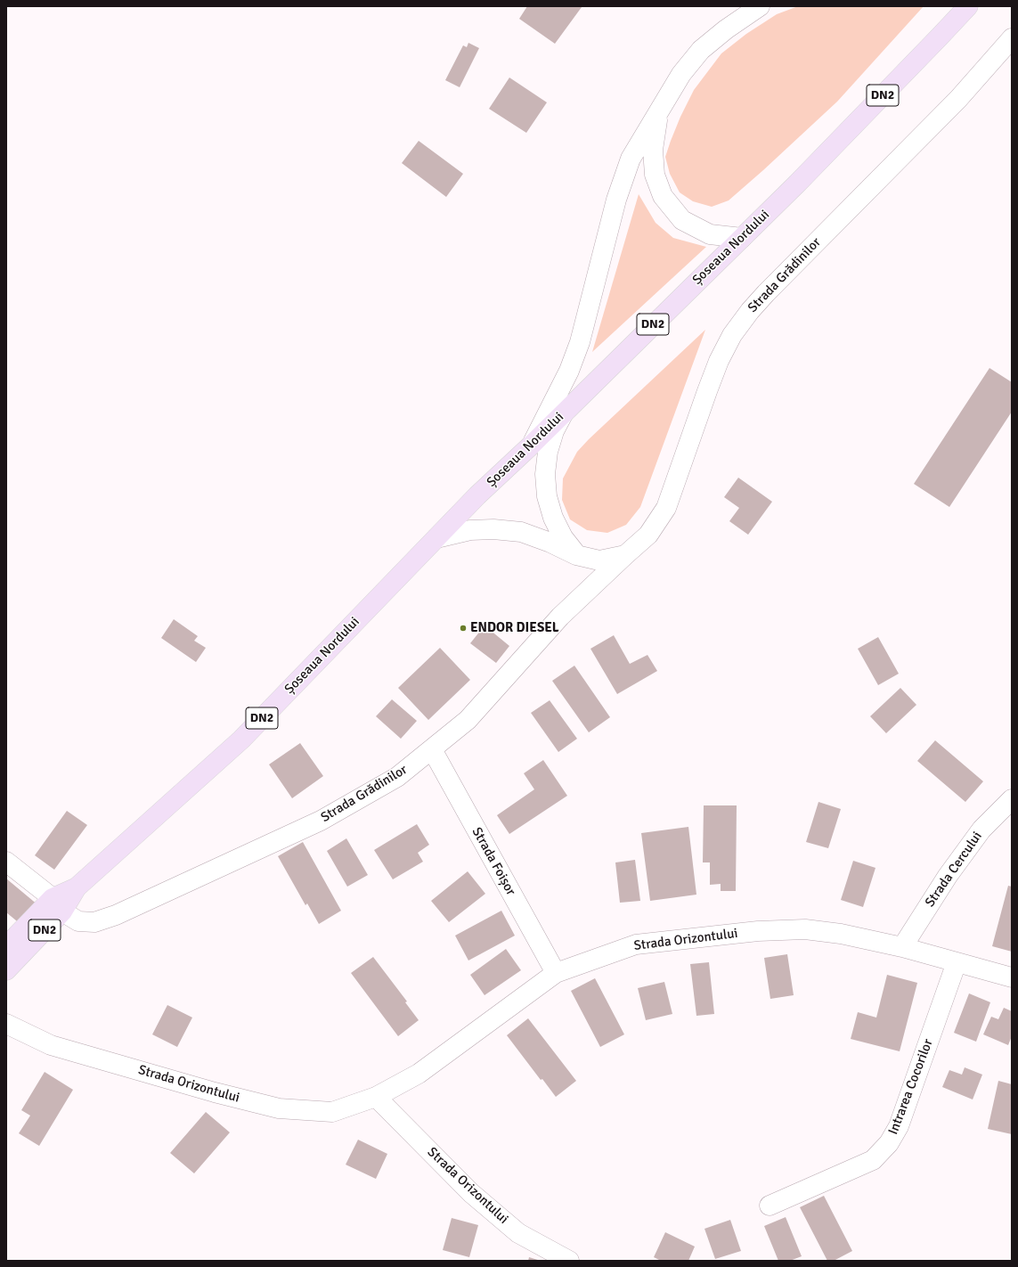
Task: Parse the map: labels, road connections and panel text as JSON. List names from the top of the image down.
{
  "streets": {
    "main road": ["DN2", "Șoseaua Nordului"],
    "street": [
      "Strada Grădinilor",
      "Strada Foișor",
      "Strada Cercului",
      "Strada Orizontului",
      "Intrarea Cocorilor"
    ]
  },
  "crossings": [
    ["Șoseaua Nordului", "Strada Grădinilor"],
    ["Strada Grădinilor", "Strada Foișor"],
    ["Strada Foișor", "Strada Orizontului"],
    ["Strada Cercului", "Strada Orizontului"],
    ["Strada Orizontului", "Intrarea Cocorilor"]
  ],
  "places": ["ENDOR DIESEL"]
}
